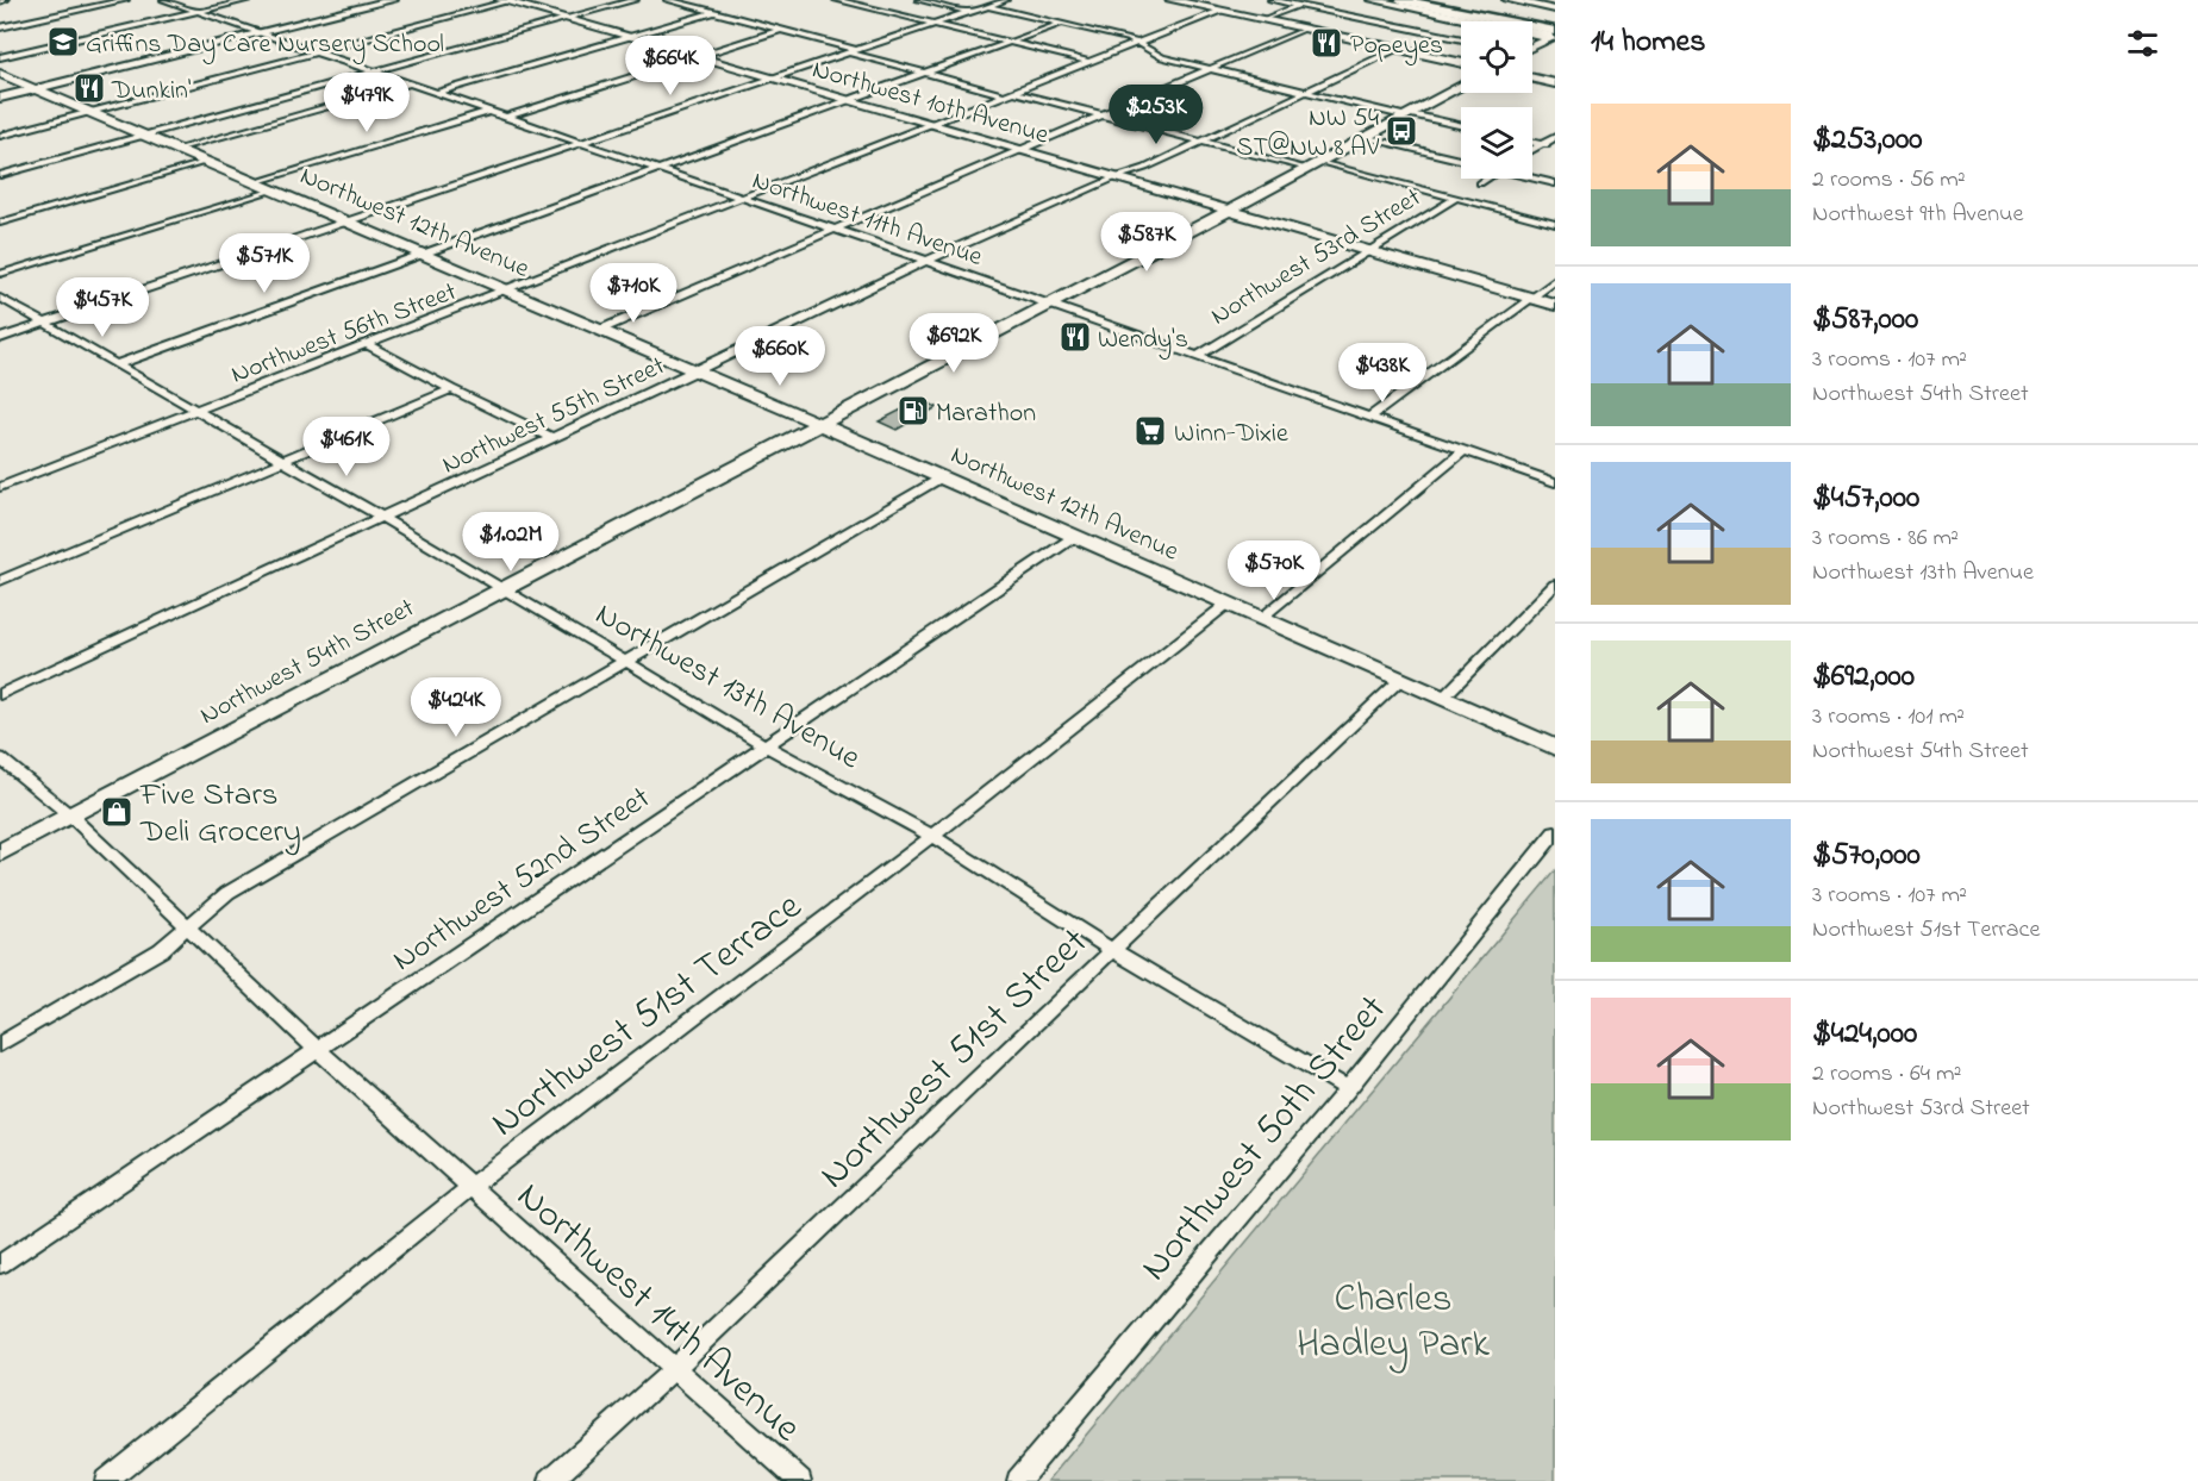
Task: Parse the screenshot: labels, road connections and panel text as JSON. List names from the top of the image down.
{
  "streets": {
    "main road": ["Northwest 10th Avenue", "Northwest 12th Avenue", "Northwest 54th Street"],
    "street": [
      "Northwest 11th Avenue",
      "Northwest 53rd Street",
      "Northwest 56th Street",
      "Northwest 55th Street",
      "Northwest 13th Avenue",
      "Northwest 52nd Street",
      "Northwest 51st Terrace",
      "Northwest 51st Street",
      "Northwest 50th Street",
      "Northwest 14th Avenue"
    ]
  },
  "crossings": [
    ["Northwest 10th Avenue", "Northwest 53rd Street"],
    ["Northwest 10th Avenue", "Northwest 56th Street"],
    ["Northwest 10th Avenue", "Northwest 55th Street"],
    ["Northwest 10th Avenue", "Northwest 54th Street"],
    ["Northwest 11th Avenue", "Northwest 53rd Street"],
    ["Northwest 11th Avenue", "Northwest 56th Street"],
    ["Northwest 11th Avenue", "Northwest 55th Street"],
    ["Northwest 11th Avenue", "Northwest 54th Street"],
    ["Northwest 12th Avenue", "Northwest 56th Street"],
    ["Northwest 12th Avenue", "Northwest 55th Street"],
    ["Northwest 12th Avenue", "Northwest 54th Street"],
    ["Northwest 12th Avenue", "Northwest 52nd Street"],
    ["Northwest 12th Avenue", "Northwest 51st Terrace"],
    ["Northwest 12th Avenue", "Northwest 51st Street"],
    ["Northwest 56th Street", "Northwest 13th Avenue"],
    ["Northwest 55th Street", "Northwest 13th Avenue"],
    ["Northwest 54th Street", "Northwest 13th Avenue"],
    ["Northwest 54th Street", "Northwest 14th Avenue"],
    ["Northwest 13th Avenue", "Northwest 52nd Street"],
    ["Northwest 13th Avenue", "Northwest 51st Terrace"],
    ["Northwest 13th Avenue", "Northwest 51st Street"],
    ["Northwest 13th Avenue", "Northwest 50th Street"],
    ["Northwest 52nd Street", "Northwest 14th Avenue"],
    ["Northwest 51st Terrace", "Northwest 14th Avenue"],
    ["Northwest 51st Street", "Northwest 14th Avenue"]
  ],
  "parks": ["Charles Hadley Park"],
  "places": {
    "school or university": ["Griffins Day Care Nursery School"],
    "restaurant": ["Popeyes", "Dunkin'", "Wendy's"],
    "bus stop": ["NW 54 ST@NW 8 AV"],
    "fuel station": ["Marathon"],
    "supermarket": ["Winn-Dixie"],
    "shop": ["Five Stars Deli Grocery"]
  },
  "page": {
    "heading": "14 homes",
    "price": [
      "$664K",
      "$479K",
      "$253K",
      "$587K",
      "$571K",
      "$710K",
      "$457K",
      "$692K",
      "$660K",
      "$438K",
      "$461K",
      "$1.02M",
      "$570K",
      "$424K"
    ],
    "list": [
      {
        "name": "$253,000",
        "note": "2 rooms · 56 m² · Northwest 9th Avenue"
      },
      {
        "name": "$587,000",
        "note": "3 rooms · 107 m² · Northwest 54th Street"
      },
      {
        "name": "$457,000",
        "note": "3 rooms · 86 m² · Northwest 13th Avenue"
      },
      {
        "name": "$692,000",
        "note": "3 rooms · 101 m² · Northwest 54th Street"
      },
      {
        "name": "$570,000",
        "note": "3 rooms · 107 m² · Northwest 51st Terrace"
      },
      {
        "name": "$424,000",
        "note": "2 rooms · 64 m² · Northwest 53rd Street"
      }
    ]
  }
}
